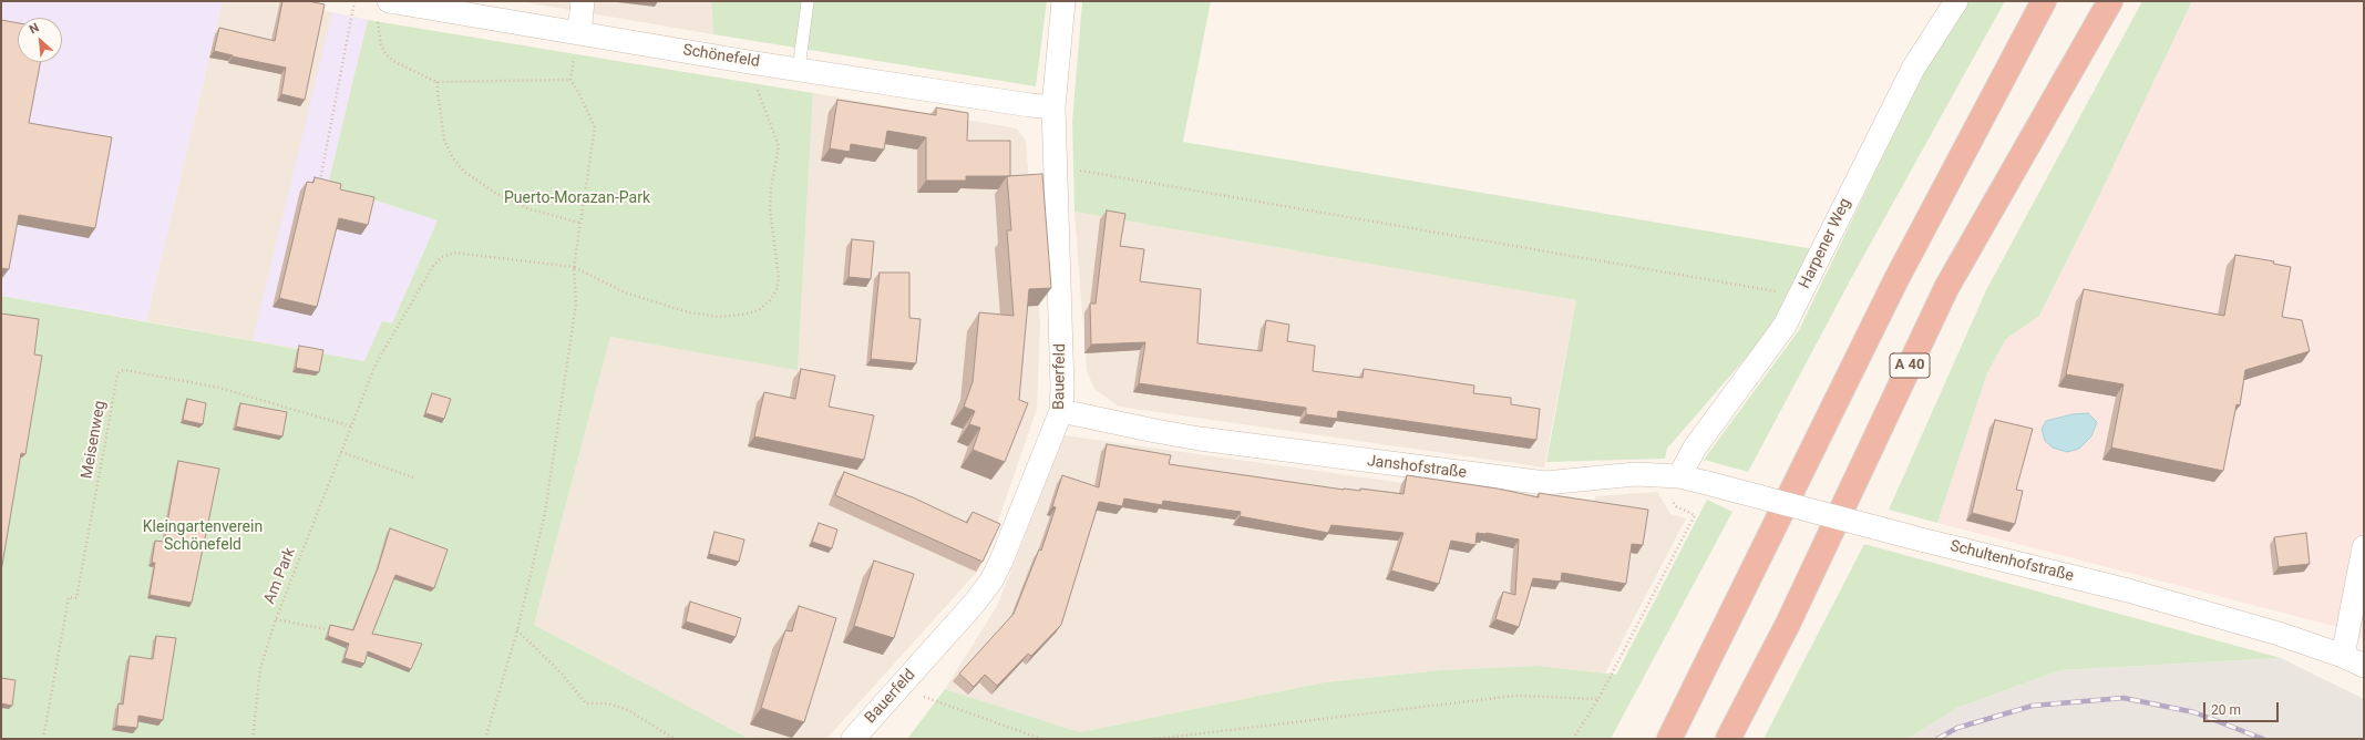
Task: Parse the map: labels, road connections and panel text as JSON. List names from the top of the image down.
{
  "streets": {
    "highway": ["A 40"],
    "street": [
      "Schönefeld",
      "Harpener Weg",
      "Bauerfeld",
      "Janshofstraße",
      "Schultenhofstraße"
    ],
    "path": ["Meisenweg", "Am Park"]
  },
  "crossings": [
    ["Schönefeld", "Bauerfeld"],
    ["Schönefeld", "Am Park"],
    ["Harpener Weg", "Janshofstraße"],
    ["Harpener Weg", "Schultenhofstraße"],
    ["Bauerfeld", "Janshofstraße"],
    ["Meisenweg", "Am Park"],
    ["Janshofstraße", "Schultenhofstraße"]
  ],
  "parks": ["Puerto-Morazan-Park", "Kleingartenverein Schönefeld"],
  "scale_bar": "20 m",
  "north": "top left"
}
